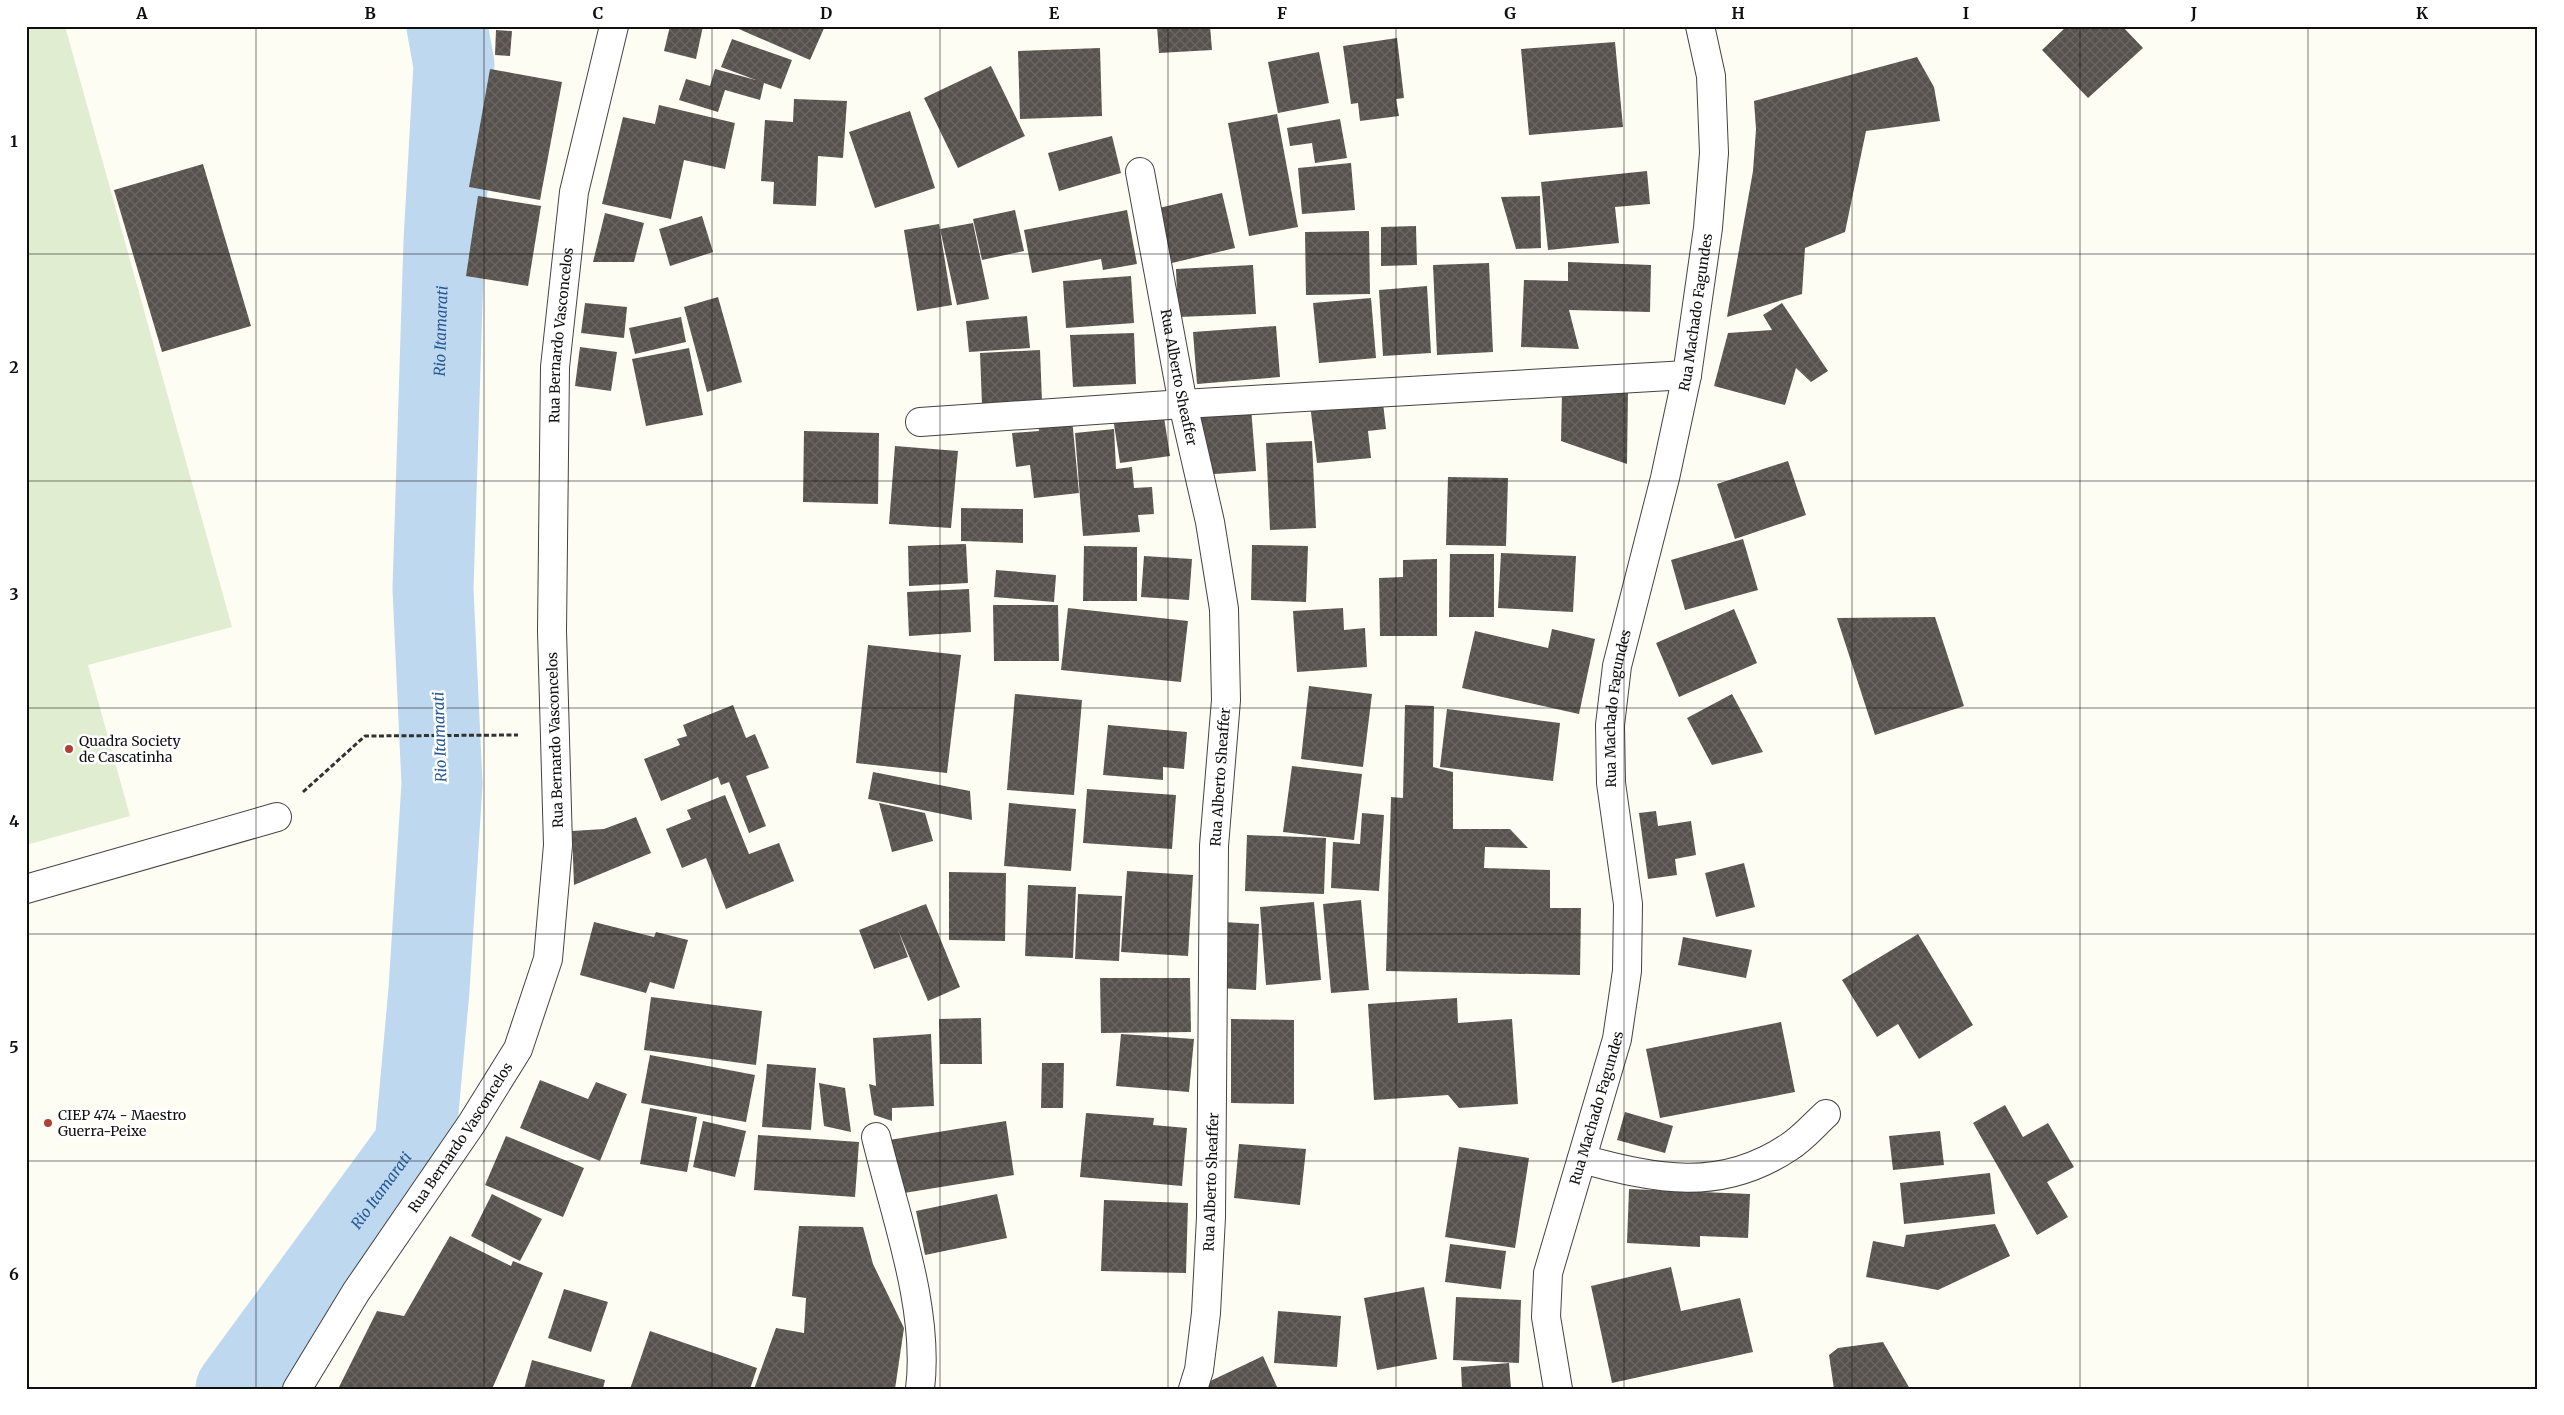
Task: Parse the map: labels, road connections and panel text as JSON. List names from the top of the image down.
{
  "streets": {
    "street": ["Rua Machado Fagundes", "Rua Bernardo Vasconcelos", "Rua Alberto Sheaffer"]
  },
  "water": ["Rio Itamarati"],
  "places": ["Quadra Society de Cascatinha", "CIEP 474 - Maestro Guerra-Peixe"],
  "grid": {
    "columns": [
      "A",
      "B",
      "C",
      "D",
      "E",
      "F",
      "G",
      "H",
      "I",
      "J",
      "K"
    ],
    "rows": [
      "1",
      "2",
      "3",
      "4",
      "5",
      "6"
    ]
  }
}
